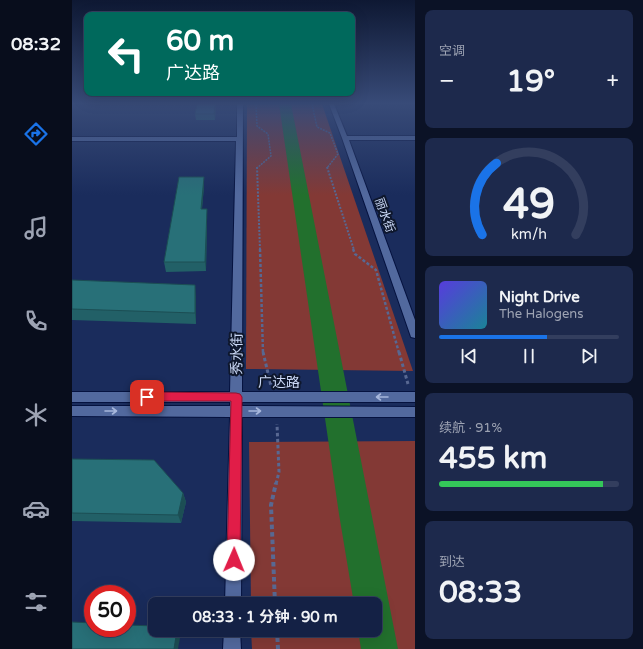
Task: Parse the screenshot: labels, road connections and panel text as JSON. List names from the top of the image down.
{
  "streets": {
    "main road": ["丽水街", "秀水街", "广达路"]
  },
  "crossings": [
    ["秀水街", "广达路"]
  ],
  "page": {
    "tabs": "08:32",
    "tile": [
      "空调",
      ["续航 · 91%", "455 km"],
      ["到达", "08:33"]
    ],
    "turn": ["60 m", "广达路"],
    "heat": ["−", "19°", "+"],
    "song": ["Night Drive", "The Halogens"],
    "limit": "50",
    "trip": "08:33 · 1 分钟 · 90 m",
    "gauge": ["49", "km/h"]
  }
}
